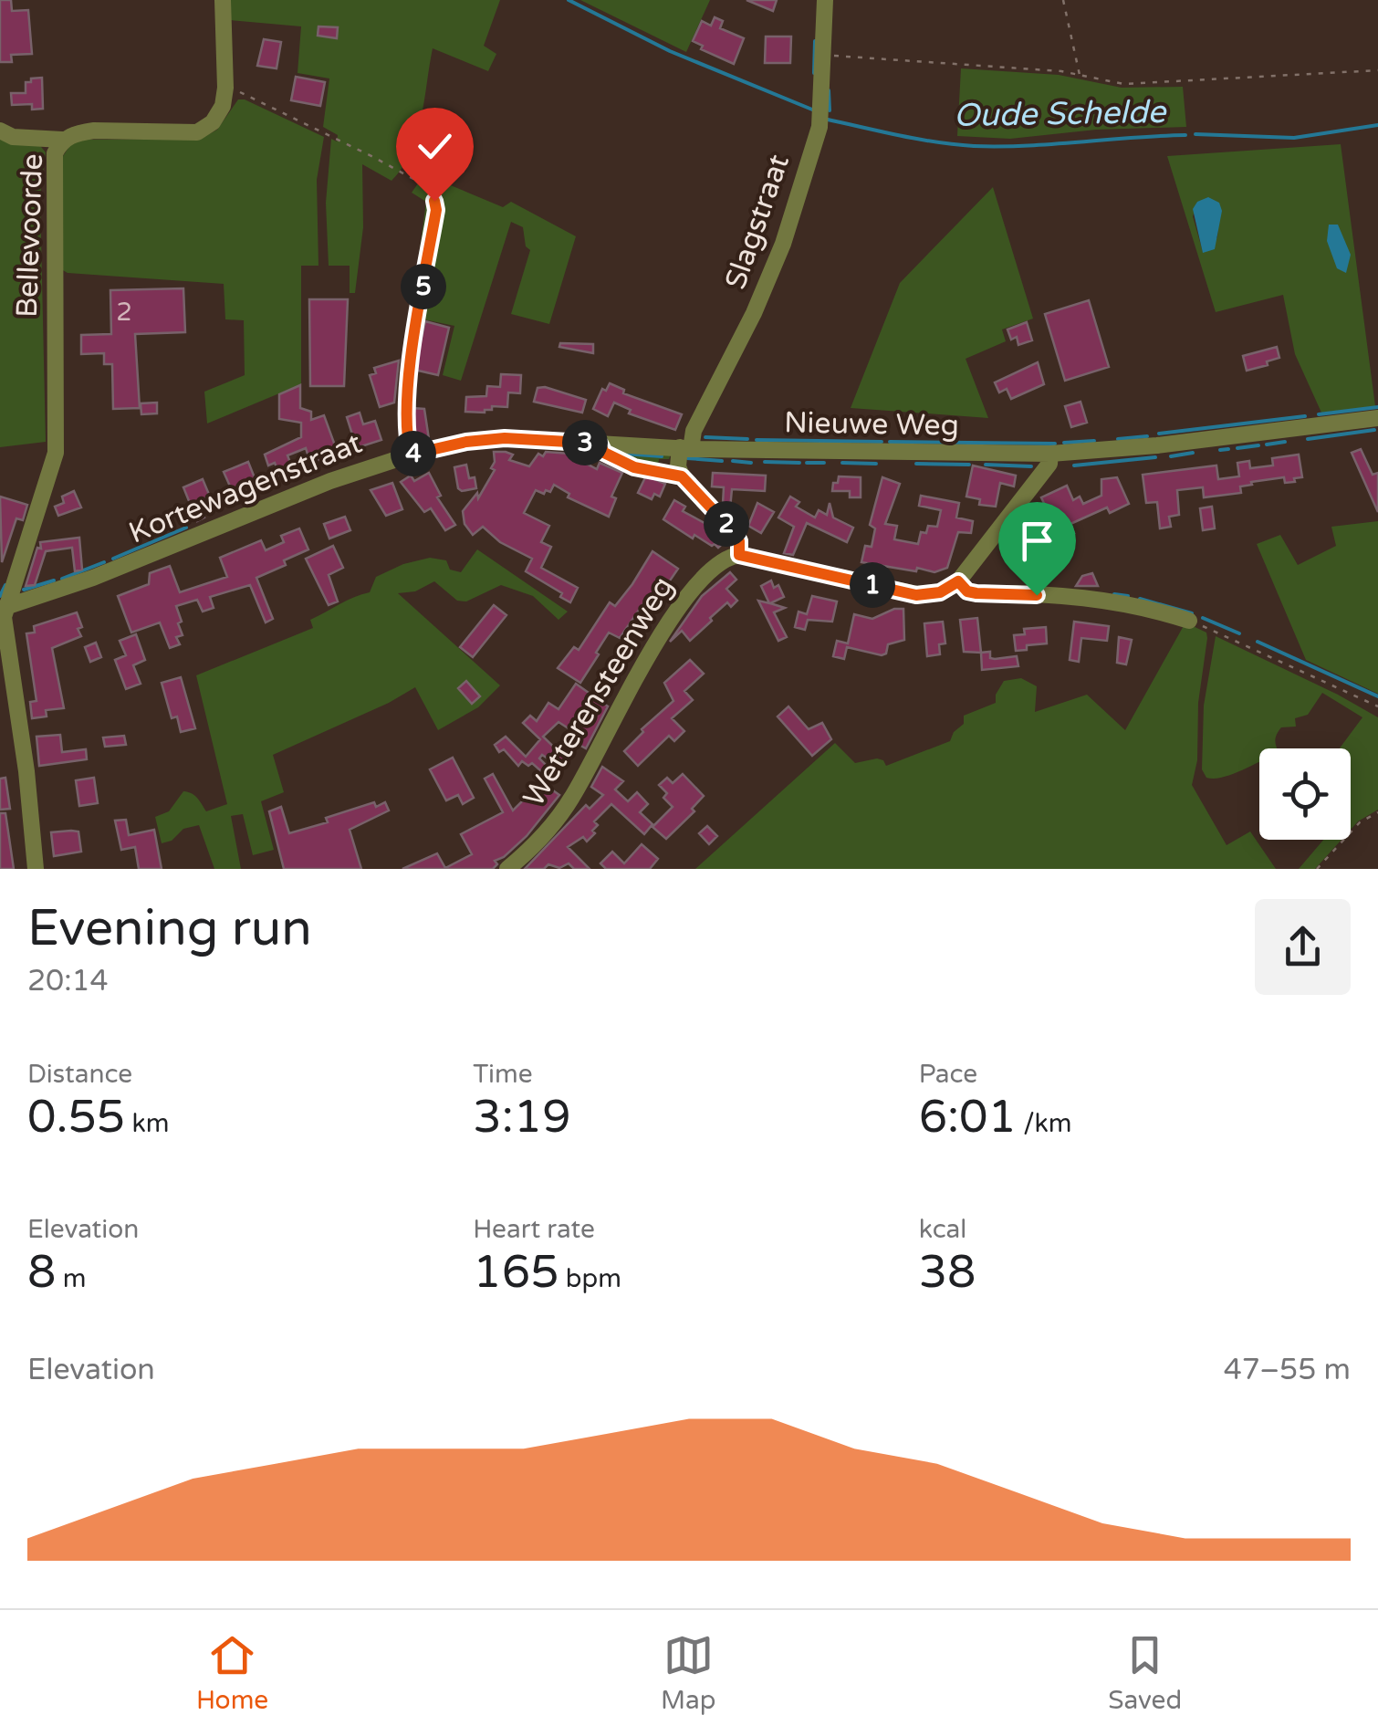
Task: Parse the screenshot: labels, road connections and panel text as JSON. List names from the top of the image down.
{
  "streets": {
    "street": [
      "Slagstraat",
      "Bellevoorde",
      "Nieuwe Weg",
      "Kortewagenstraat",
      "Wetterensteenweg"
    ]
  },
  "crossings": [
    ["Slagstraat", "Nieuwe Weg"],
    ["Slagstraat", "Kortewagenstraat"],
    ["Bellevoorde", "Kortewagenstraat"],
    ["Nieuwe Weg", "Kortewagenstraat"]
  ],
  "water": ["Oude Schelde"],
  "house_numbers": ["2"],
  "page": {
    "pins": [
      "5",
      "3",
      "4",
      "2",
      "1"
    ],
    "heading": ["Evening run", "20:14"],
    "stats": [
      ["Distance", "0.55 km"],
      ["Time", "3:19"],
      ["Pace", "6:01 /km"],
      ["Elevation", "8 m"],
      ["Heart rate", "165 bpm"],
      ["kcal", "38"]
    ],
    "chart": ["Elevation", "47–55 m"],
    "tabs": ["Home", "Map", "Saved"]
  }
}
